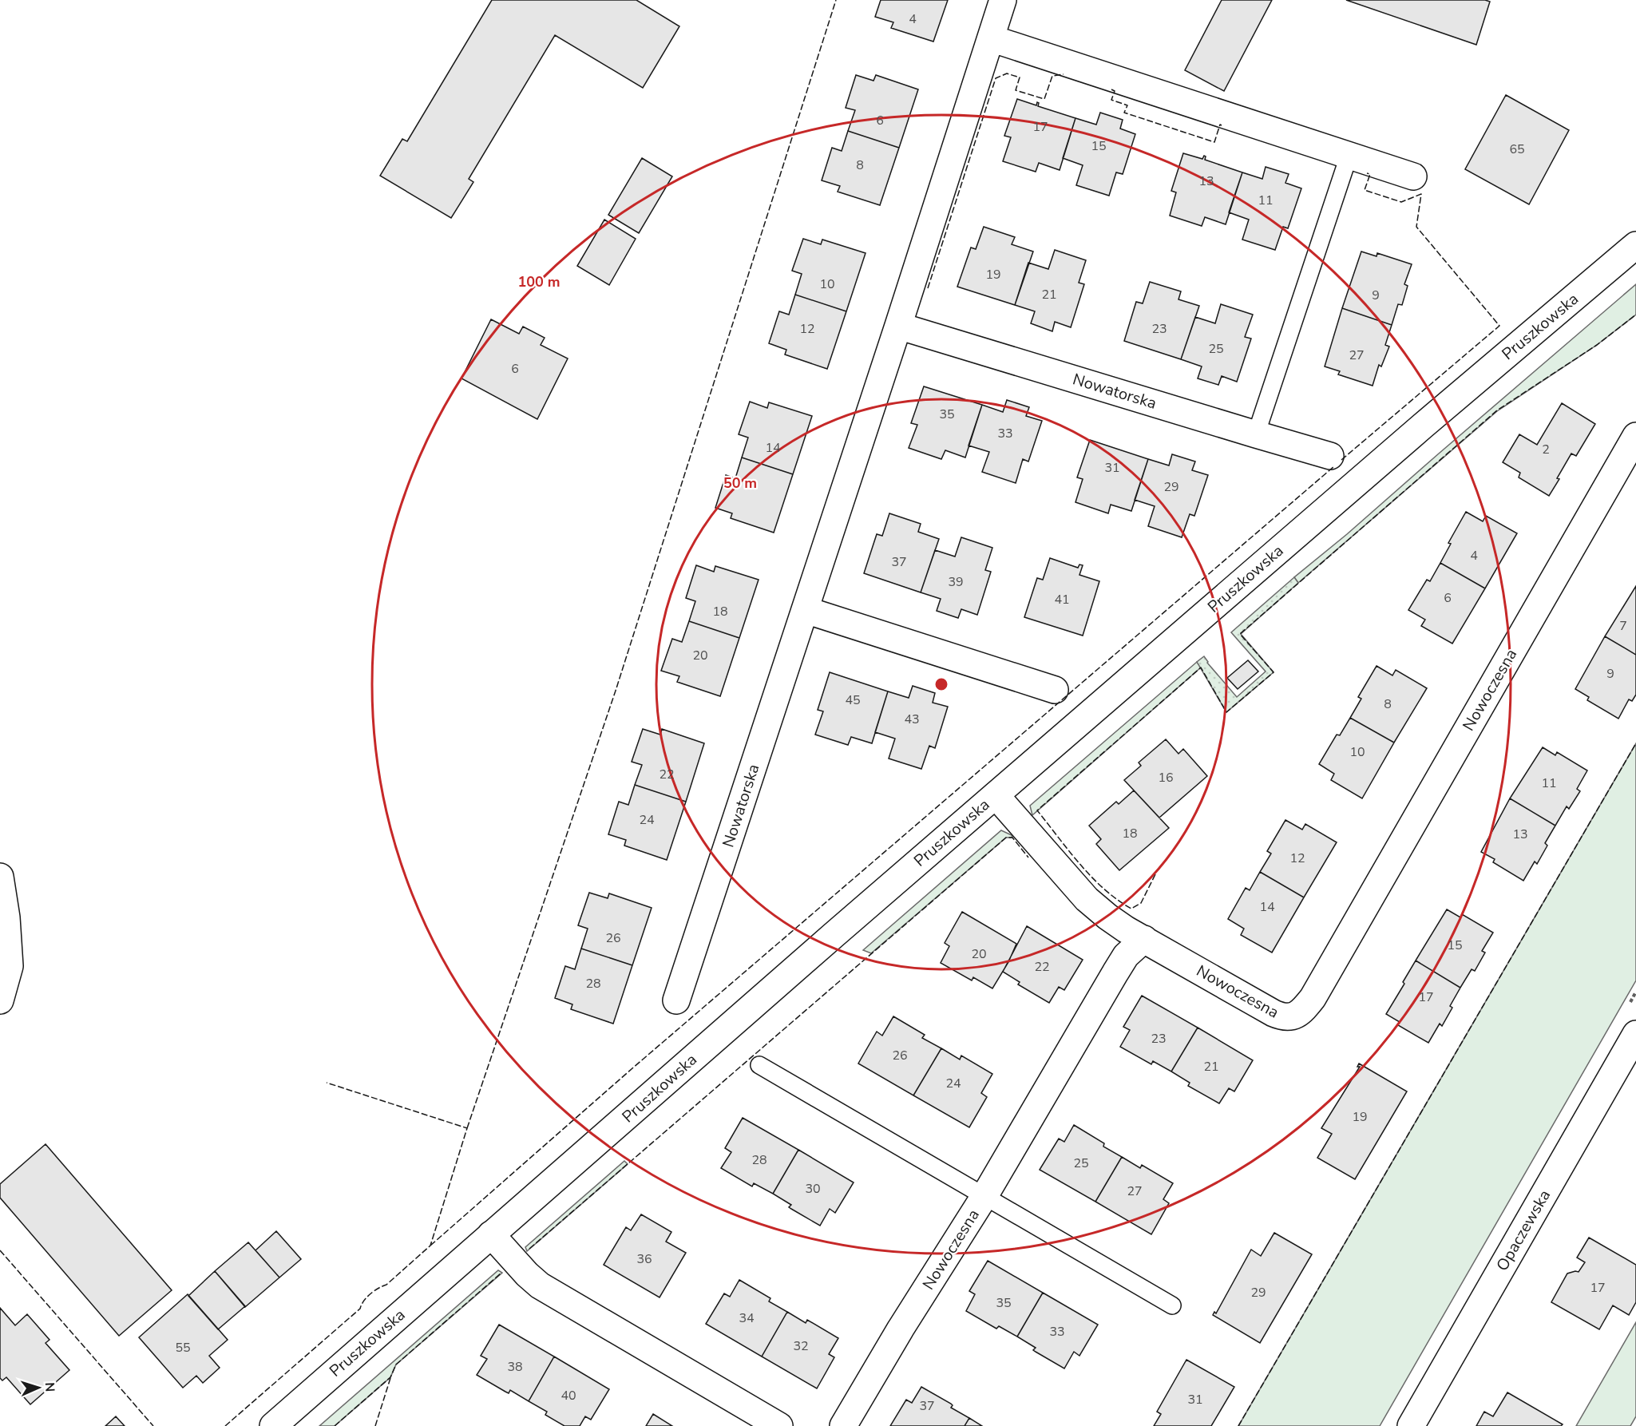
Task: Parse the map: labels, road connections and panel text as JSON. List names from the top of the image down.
{
  "streets": {
    "street": [
      "Pruszkowska",
      "Nowatorska",
      "Nowoczesna",
      "Opaczewska"
    ]
  },
  "house_numbers": [
    "4",
    "6",
    "17",
    "15",
    "65",
    "8",
    "13",
    "11",
    "19",
    "10",
    "21",
    "9",
    "12",
    "23",
    "25",
    "27",
    "6",
    "35",
    "33",
    "14",
    "2",
    "31",
    "29",
    "4",
    "37",
    "39",
    "6",
    "41",
    "18",
    "7",
    "20",
    "9",
    "45",
    "8",
    "43",
    "10",
    "22",
    "16",
    "11",
    "24",
    "18",
    "13",
    "12",
    "14",
    "26",
    "15",
    "20",
    "22",
    "28",
    "17",
    "23",
    "26",
    "21",
    "24",
    "19",
    "28",
    "25",
    "30",
    "27",
    "36",
    "17",
    "29",
    "35",
    "34",
    "33",
    "32",
    "55",
    "38",
    "40",
    "31",
    "37"
  ],
  "north": "right",
  "rings": ["100 m", "50 m"]
}
